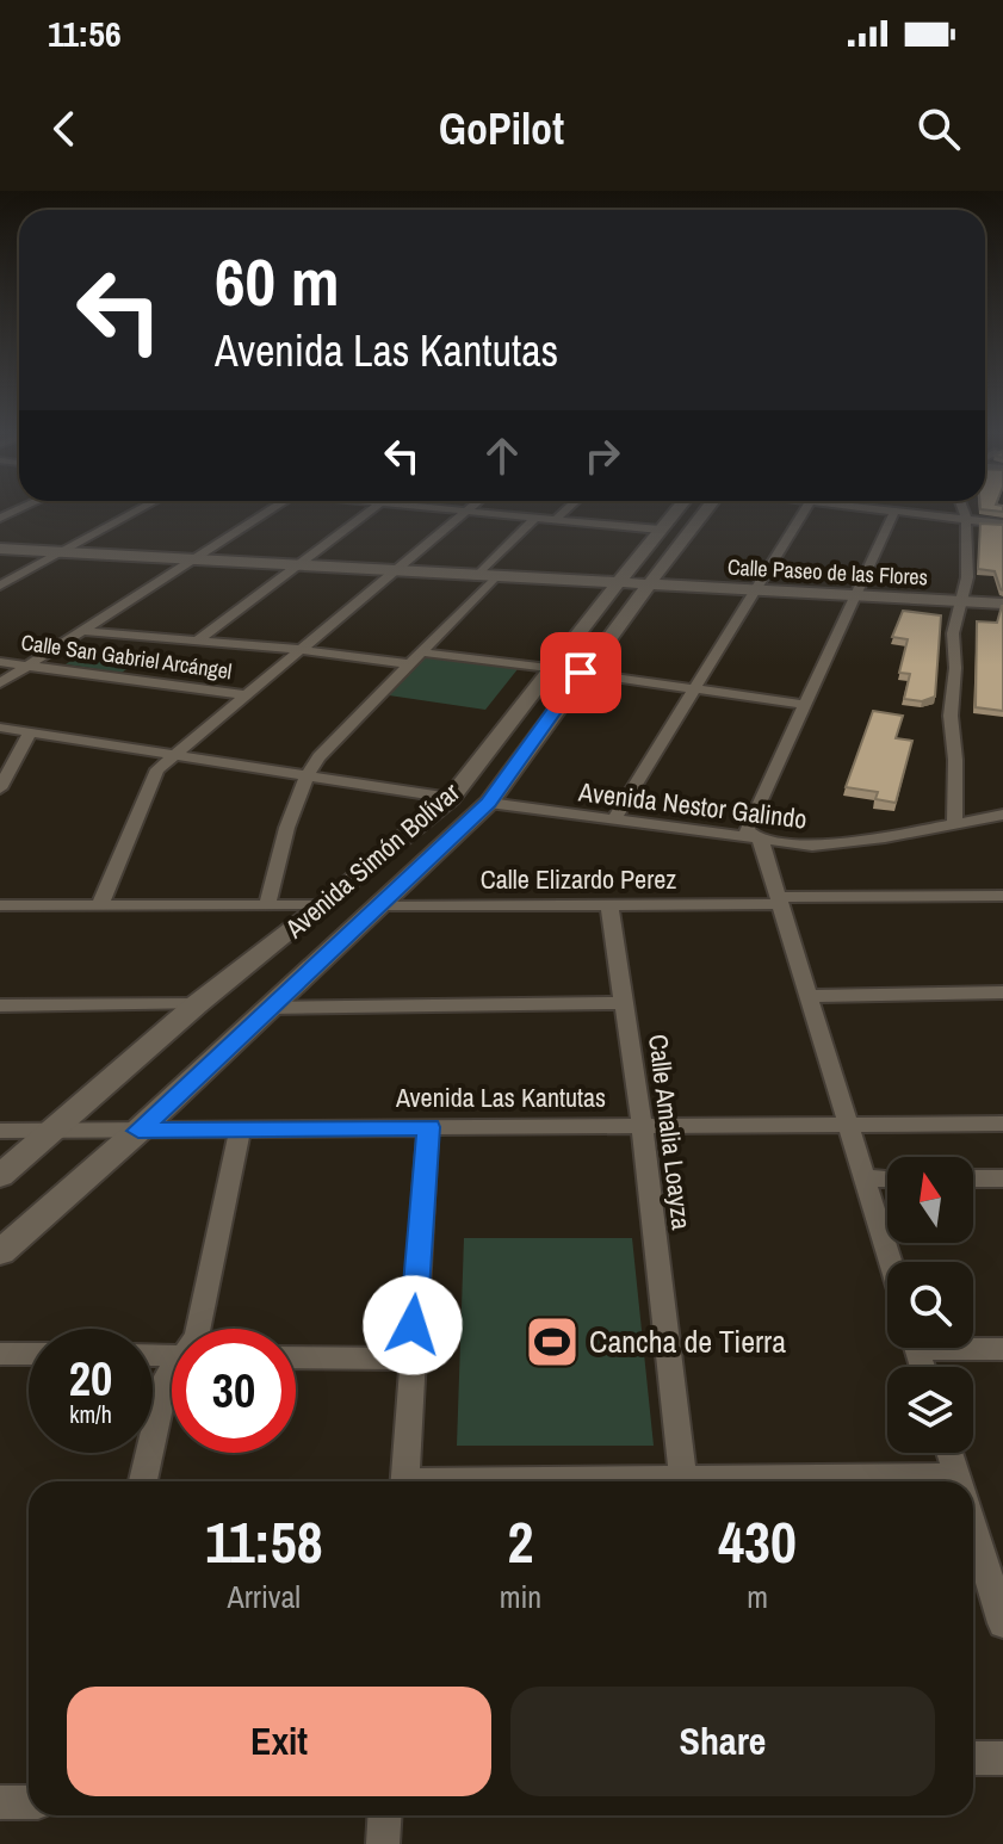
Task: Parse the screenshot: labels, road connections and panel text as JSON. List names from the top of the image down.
{
  "streets": {
    "street": [
      "Calle Paseo de las Flores",
      "Calle San Gabriel Arcángel",
      "Avenida Nestor Galindo",
      "Avenida Simón Bolívar",
      "Calle Elizardo Perez",
      "Avenida Las Kantutas",
      "Calle Amalia Loayza"
    ]
  },
  "crossings": [
    ["Calle Paseo de las Flores", "Avenida Simón Bolívar"],
    ["Avenida Nestor Galindo", "Avenida Simón Bolívar"],
    ["Avenida Simón Bolívar", "Calle Elizardo Perez"],
    ["Avenida Simón Bolívar", "Avenida Las Kantutas"],
    ["Calle Elizardo Perez", "Calle Amalia Loayza"],
    ["Avenida Las Kantutas", "Calle Amalia Loayza"]
  ],
  "places": {
    "sports": ["Cancha de Tierra"]
  },
  "north": "top",
  "page": {
    "status": "11:56",
    "header": "GoPilot",
    "turn": ["60 m", "Avenida Las Kantutas"],
    "speed": "20 km/h",
    "limit": "30",
    "eta": [
      "11:58",
      "Arrival",
      "2",
      "min",
      "430",
      "m"
    ],
    "buttons": ["Exit", "Share"]
  }
}
